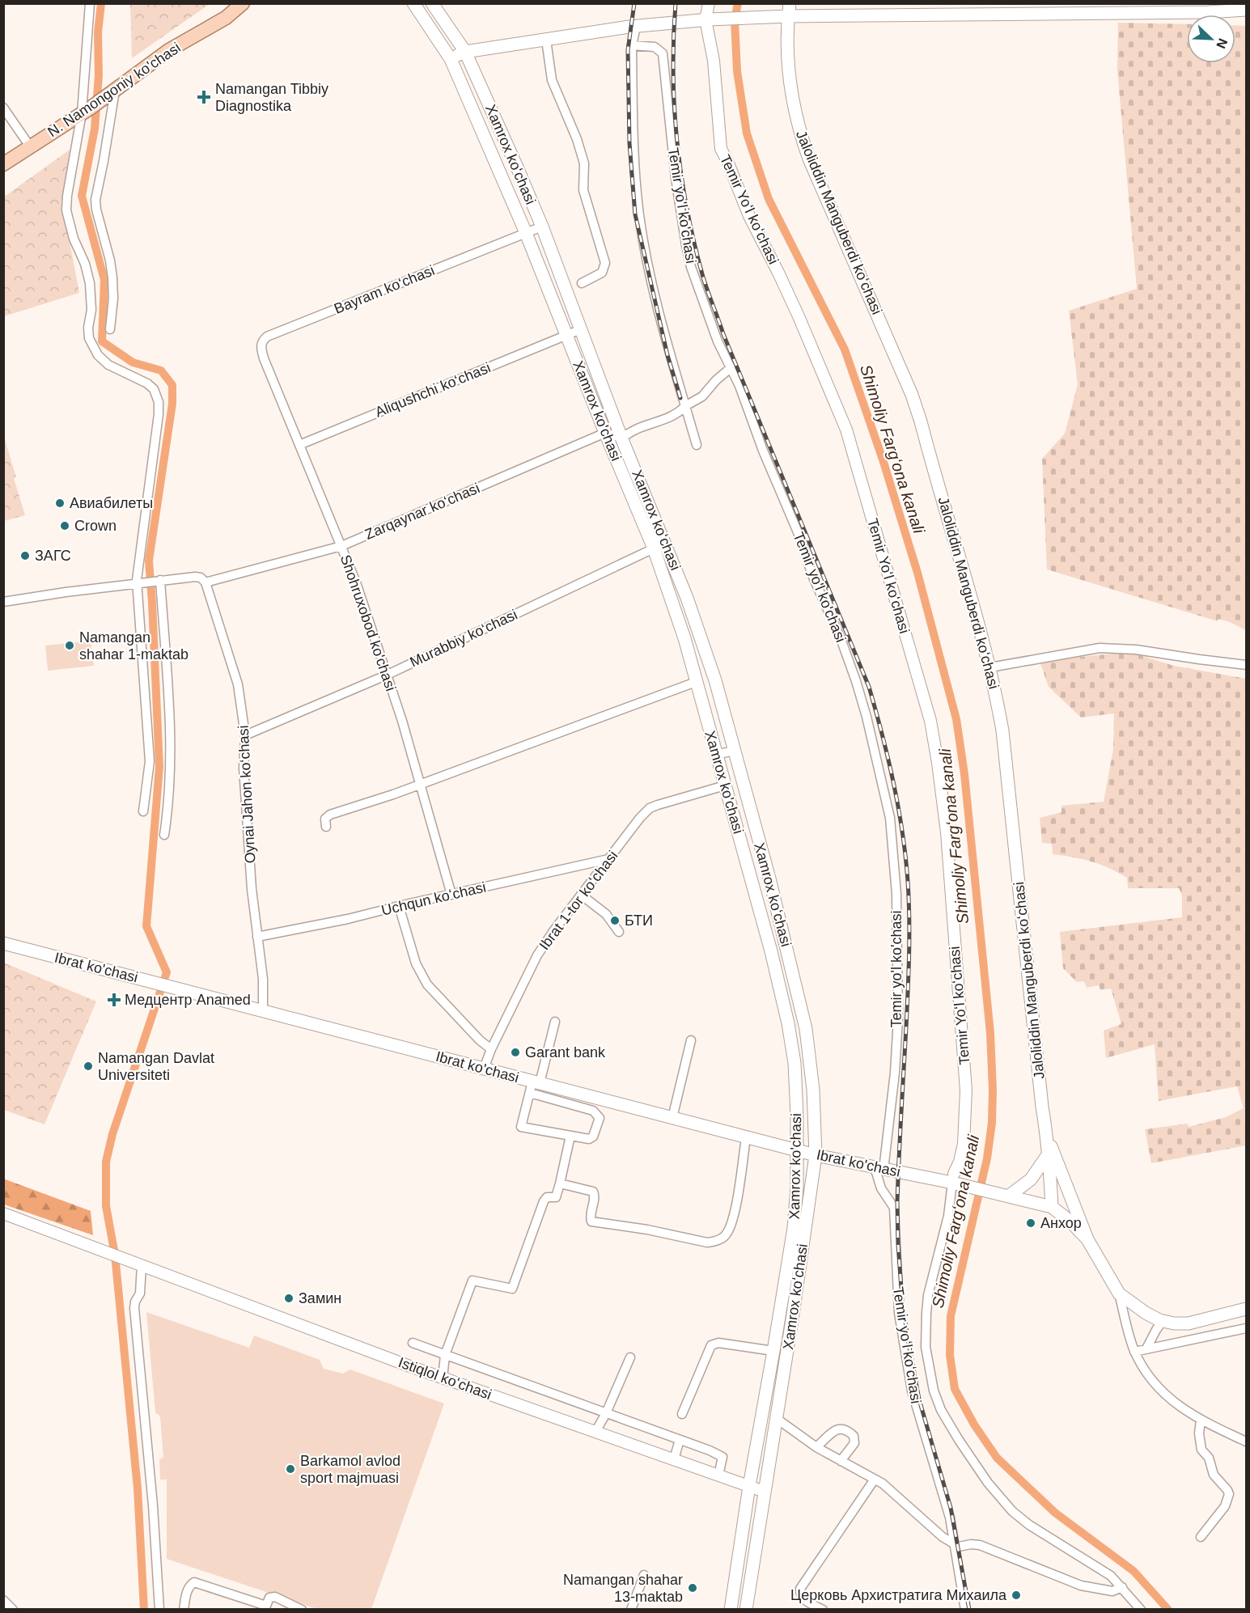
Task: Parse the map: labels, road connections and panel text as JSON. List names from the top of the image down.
{
  "streets": {
    "main road": [
      "N. Namongoniy ko'chasi",
      "Xamrox koʻchasi",
      "Jaloliddin Manguberdi koʻchasi",
      "Xamrox ko'chasi",
      "Ibrat ko'chasi"
    ],
    "street": [
      "Temir yo'l ko'chasi",
      "Temir Yoʻl koʻchasi",
      "Bayram ko‘chasi",
      "Aliqushchi ko‘chasi",
      "Zarqaynar ko‘chasi",
      "Shohruxobod ko'chasi",
      "Murabbiy ko‘chasi",
      "Oynai Jahon ko‘chasi",
      "Uchqun koʻchasi",
      "Ibrat 1-tor koʻchasi",
      "Temir yoʻl koʻchasi",
      "Istiqlol koʻchasi"
    ]
  },
  "crossings": [
    ["Xamrox koʻchasi", "Bayram ko‘chasi"],
    ["Xamrox koʻchasi", "Aliqushchi ko‘chasi"],
    ["Xamrox koʻchasi", "Ibrat ko'chasi"],
    ["Xamrox koʻchasi", "Istiqlol koʻchasi"],
    ["Temir yo'l ko'chasi", "Ibrat ko'chasi"],
    ["Temir yo'l ko'chasi", "Temir yoʻl koʻchasi"],
    ["Temir Yoʻl koʻchasi", "Ibrat ko'chasi"],
    ["Jaloliddin Manguberdi koʻchasi", "Ibrat ko'chasi"],
    ["Bayram ko‘chasi", "Xamrox ko'chasi"],
    ["Bayram ko‘chasi", "Shohruxobod ko'chasi"],
    ["Aliqushchi ko‘chasi", "Xamrox ko'chasi"],
    ["Aliqushchi ko‘chasi", "Shohruxobod ko'chasi"],
    ["Xamrox ko'chasi", "Zarqaynar ko‘chasi"],
    ["Xamrox ko'chasi", "Murabbiy ko‘chasi"],
    ["Xamrox ko'chasi", "Ibrat 1-tor koʻchasi"],
    ["Xamrox ko'chasi", "Ibrat ko'chasi"],
    ["Xamrox ko'chasi", "Istiqlol koʻchasi"],
    ["Zarqaynar ko‘chasi", "Shohruxobod ko'chasi"],
    ["Zarqaynar ko‘chasi", "Oynai Jahon ko‘chasi"],
    ["Shohruxobod ko'chasi", "Murabbiy ko‘chasi"],
    ["Shohruxobod ko'chasi", "Uchqun koʻchasi"],
    ["Murabbiy ko‘chasi", "Oynai Jahon ko‘chasi"],
    ["Oynai Jahon ko‘chasi", "Uchqun koʻchasi"],
    ["Oynai Jahon ko‘chasi", "Ibrat ko'chasi"],
    ["Uchqun koʻchasi", "Ibrat 1-tor koʻchasi"],
    ["Ibrat 1-tor koʻchasi", "Ibrat ko'chasi"],
    ["Ibrat ko'chasi", "Temir yoʻl koʻchasi"]
  ],
  "water": ["Shimoliy Fargʻona kanali"],
  "places": {
    "health": ["Namangan Tibbiy Diagnostika", "Медцентр Anamed"],
    "other": [
      "Авиабилеты",
      "Crown",
      "ЗАГС",
      "Namangan shahar 1-maktab",
      "БТИ",
      "Garant bank",
      "Namangan Davlat Universiteti",
      "Анхор",
      "Замин",
      "Barkamol avlod sport majmuasi",
      "Namangan shahar 13-maktab",
      "Церковь Архистратига Михаила"
    ]
  },
  "north": "bottom right"
}
